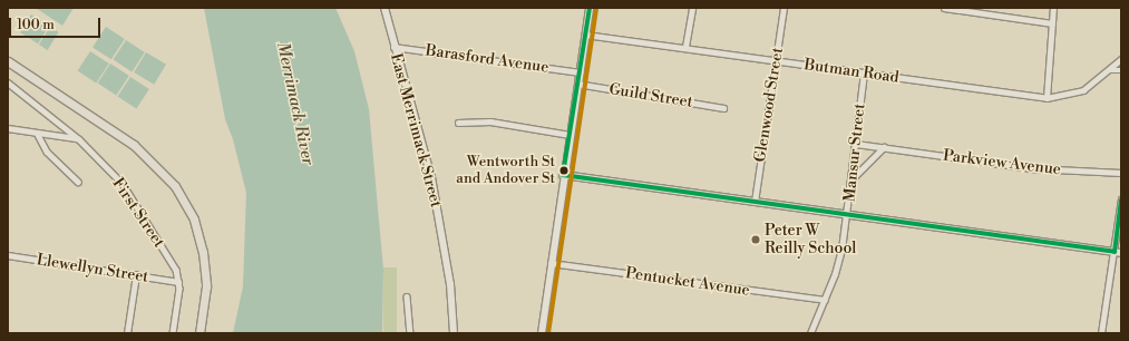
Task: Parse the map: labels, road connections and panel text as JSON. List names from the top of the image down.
{
  "streets": {
    "street": [
      "Barasford Avenue",
      "Butman Road",
      "Guild Street",
      "Glenwood Street",
      "East Merrimack Street",
      "Mansur Street",
      "Parkview Avenue",
      "First Street",
      "Llewellyn Street",
      "Pentucket Avenue"
    ]
  },
  "crossings": [
    ["Barasford Avenue", "East Merrimack Street"],
    ["Butman Road", "Glenwood Street"],
    ["Butman Road", "Mansur Street"],
    ["Mansur Street", "Parkview Avenue"],
    ["Mansur Street", "Pentucket Avenue"],
    ["First Street", "Llewellyn Street"]
  ],
  "water": ["Merrimack River"],
  "places": ["Wentworth St and Andover St", "Peter W Reilly School"],
  "scale_bar": "100 m"
}
